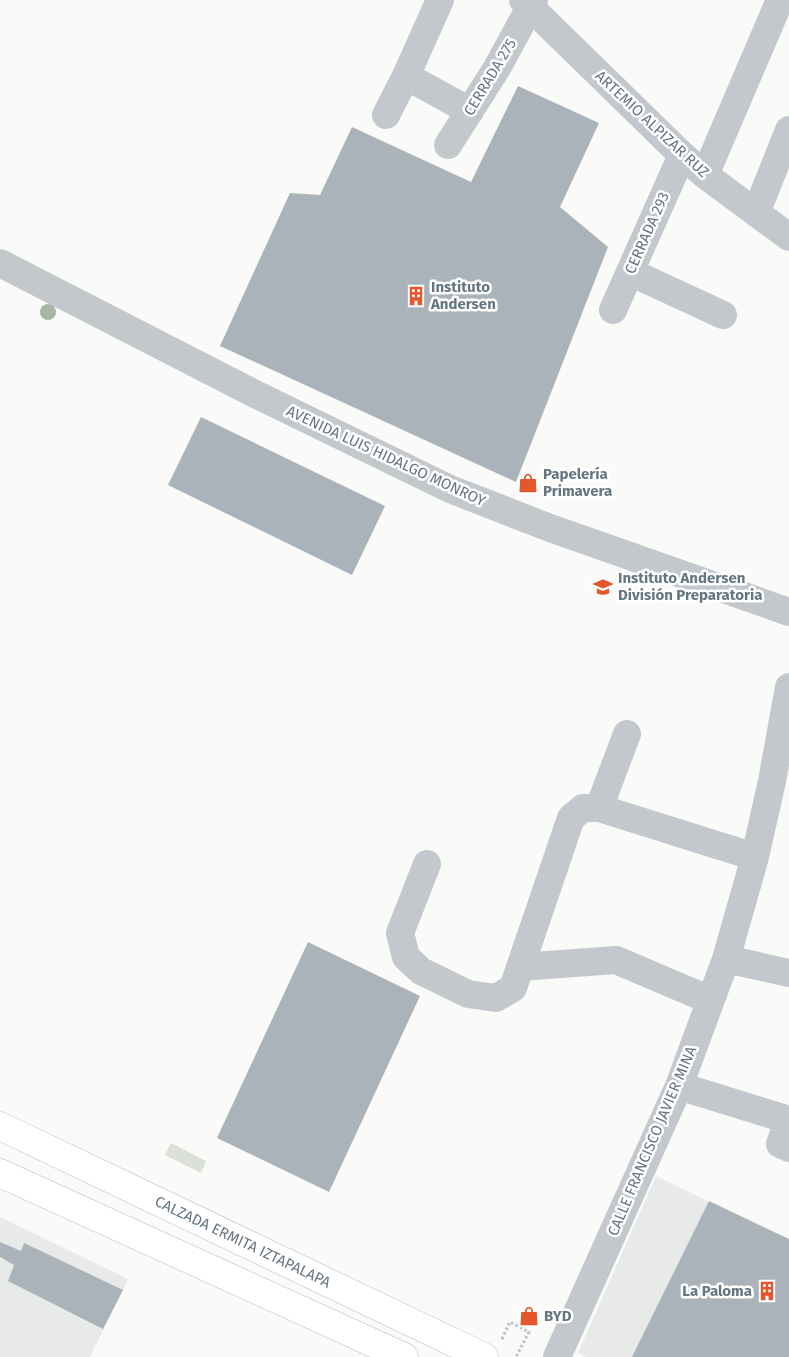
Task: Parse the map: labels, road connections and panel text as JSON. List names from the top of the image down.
{
  "streets": {
    "main road": ["CALZADA ERMITA IZTAPALAPA"],
    "street": [
      "CERRADA 275",
      "ARTEMIO ALPIZAR RUZ",
      "CERRADA 293",
      "AVENIDA LUIS HIDALGO MONROY",
      "CALLE FRANCISCO JAVIER MINA"
    ]
  },
  "crossings": [
    ["CERRADA 275", "ARTEMIO ALPIZAR RUZ"],
    ["ARTEMIO ALPIZAR RUZ", "CERRADA 293"]
  ],
  "places": {
    "building": ["Instituto Andersen", "La Paloma"],
    "shop": ["Papelería Primavera", "BYD"],
    "school or university": ["Instituto Andersen División Preparatoria"]
  }
}
